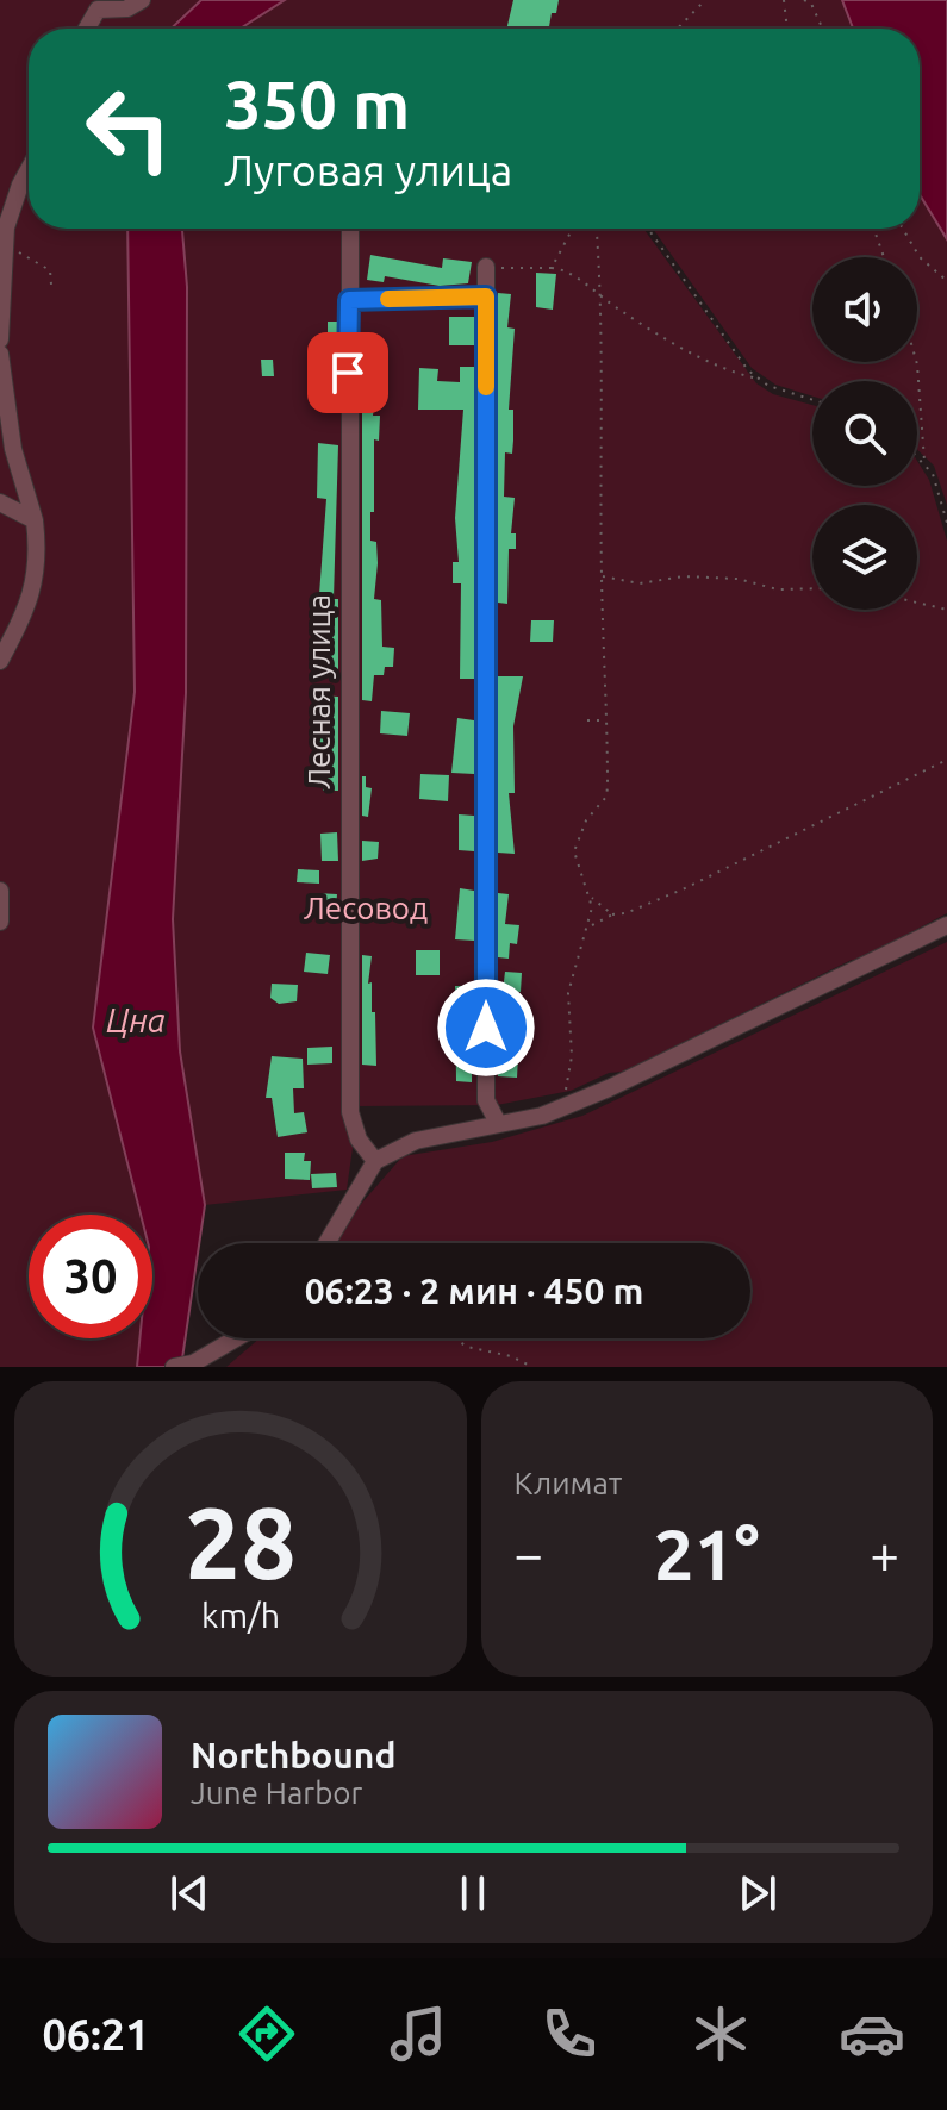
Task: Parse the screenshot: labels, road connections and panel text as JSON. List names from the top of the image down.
{
  "streets": {
    "street": ["Лесная улица"]
  },
  "water": ["Цна"],
  "parks": ["Лесовод"],
  "page": {
    "turn": ["350 m", "Луговая улица"],
    "limit": "30",
    "trip": "06:23 · 2 мин · 450 m",
    "tile": "Климат",
    "heat": ["−", "21°", "+"],
    "song": ["Northbound", "June Harbor"],
    "tabs": "06:21",
    "gauge": ["28", "km/h"]
  }
}
